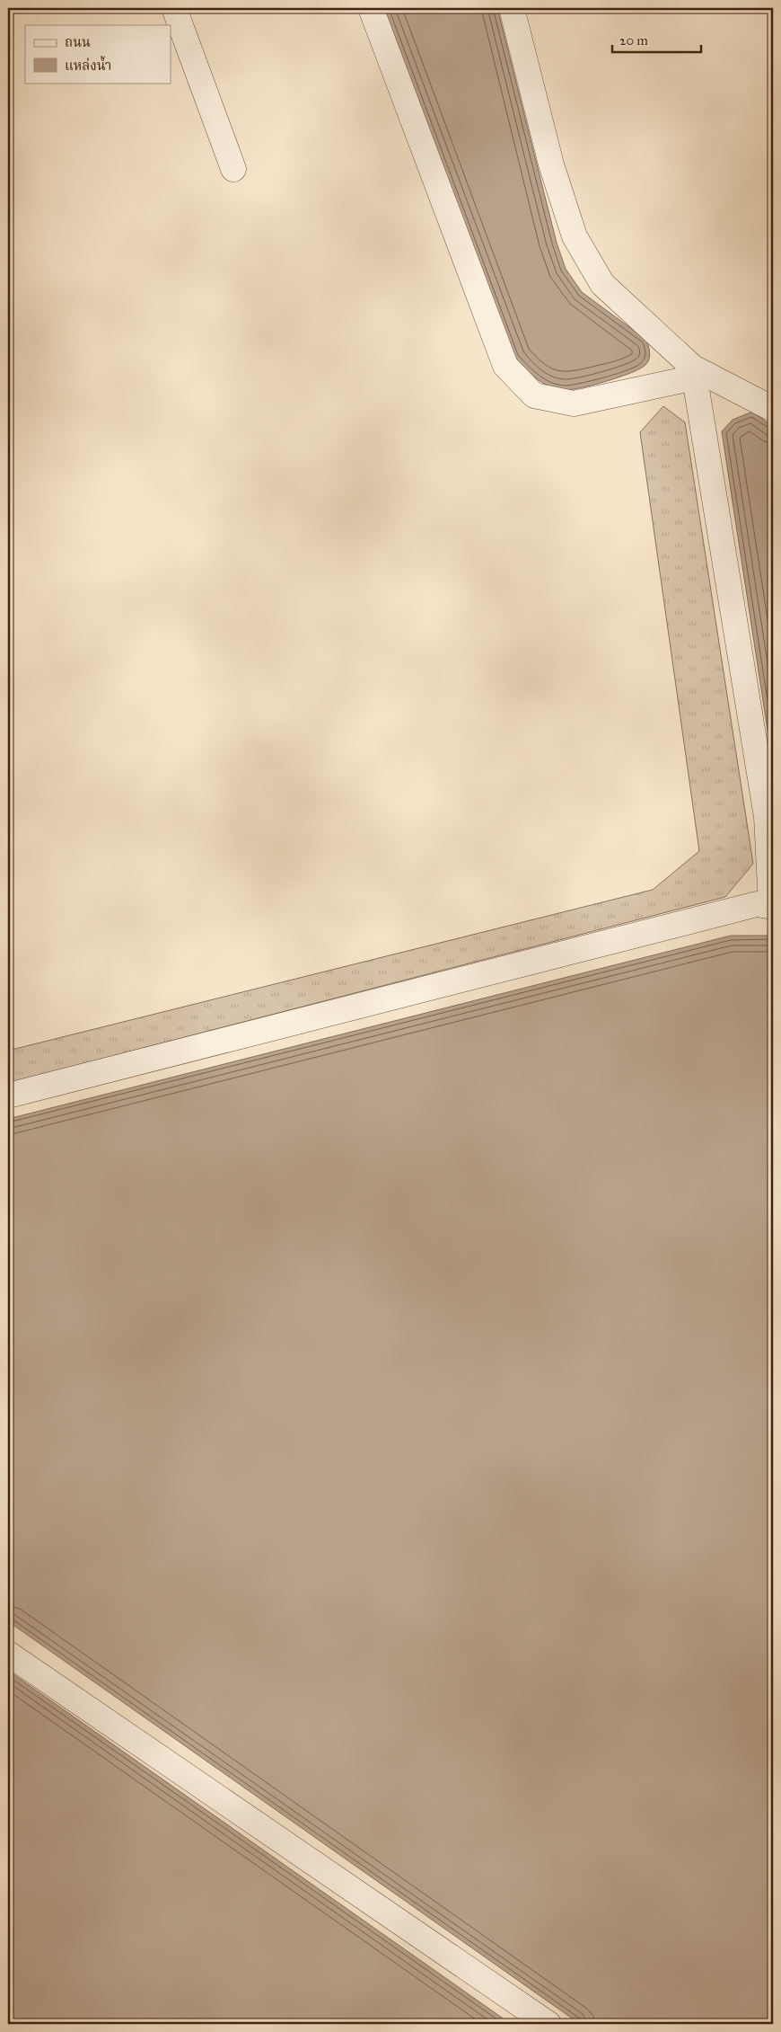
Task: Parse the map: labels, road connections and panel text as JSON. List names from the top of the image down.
{
  "legend": ["ถนน", "แหล่งน้ำ"],
  "scale_bar": "20 m"
}
